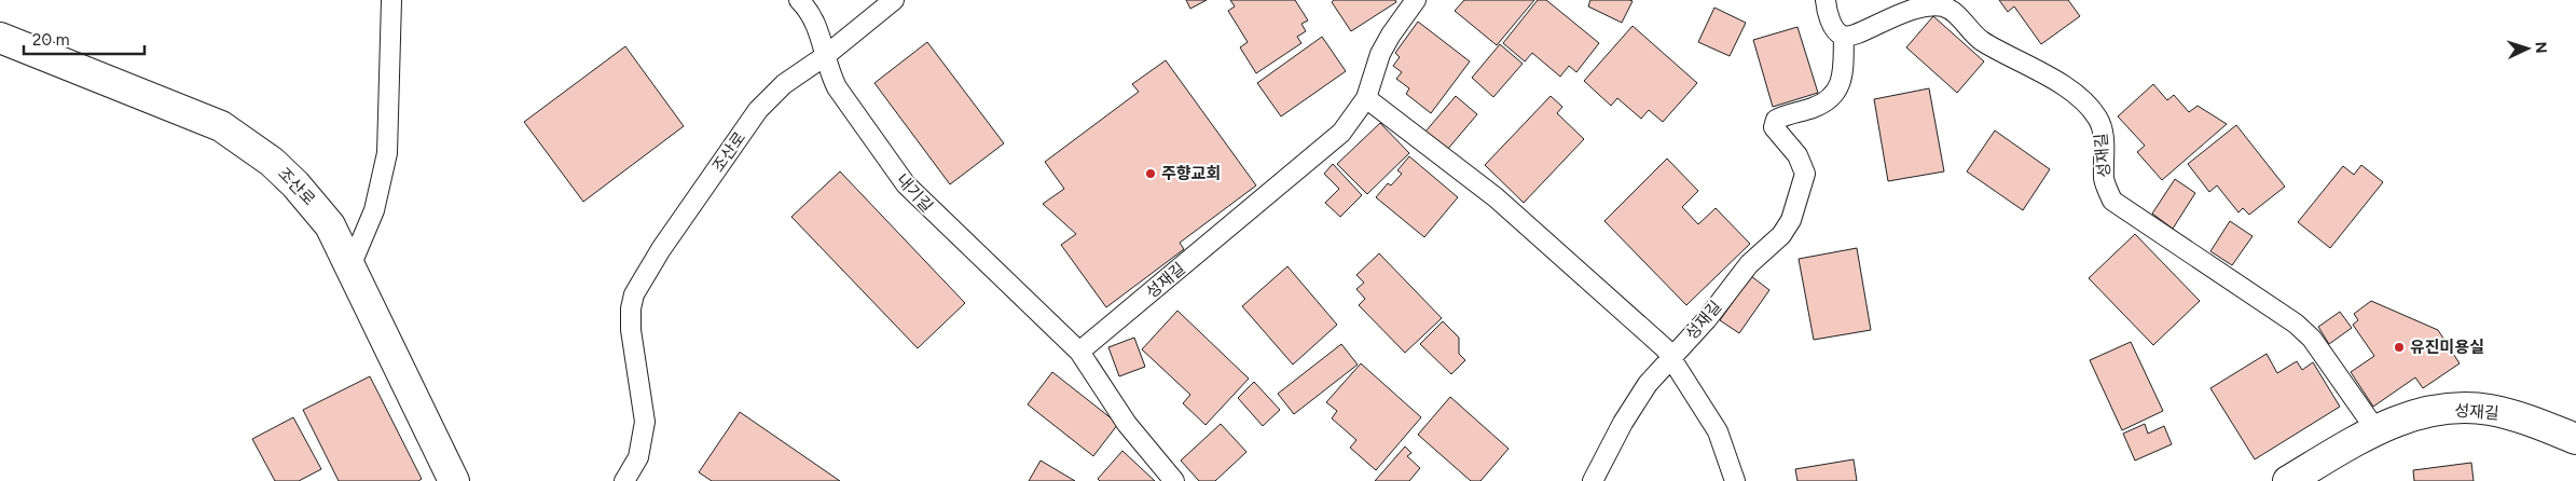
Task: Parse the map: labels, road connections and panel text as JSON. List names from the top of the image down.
{
  "streets": {
    "street": ["조산로", "성재길"],
    "lane": ["내기길"]
  },
  "crossings": [
    ["조산로", "내기길"],
    ["성재길", "내기길"]
  ],
  "places": ["주향교회", "유진미용실"],
  "scale_bar": "20 m",
  "north": "right"
}
